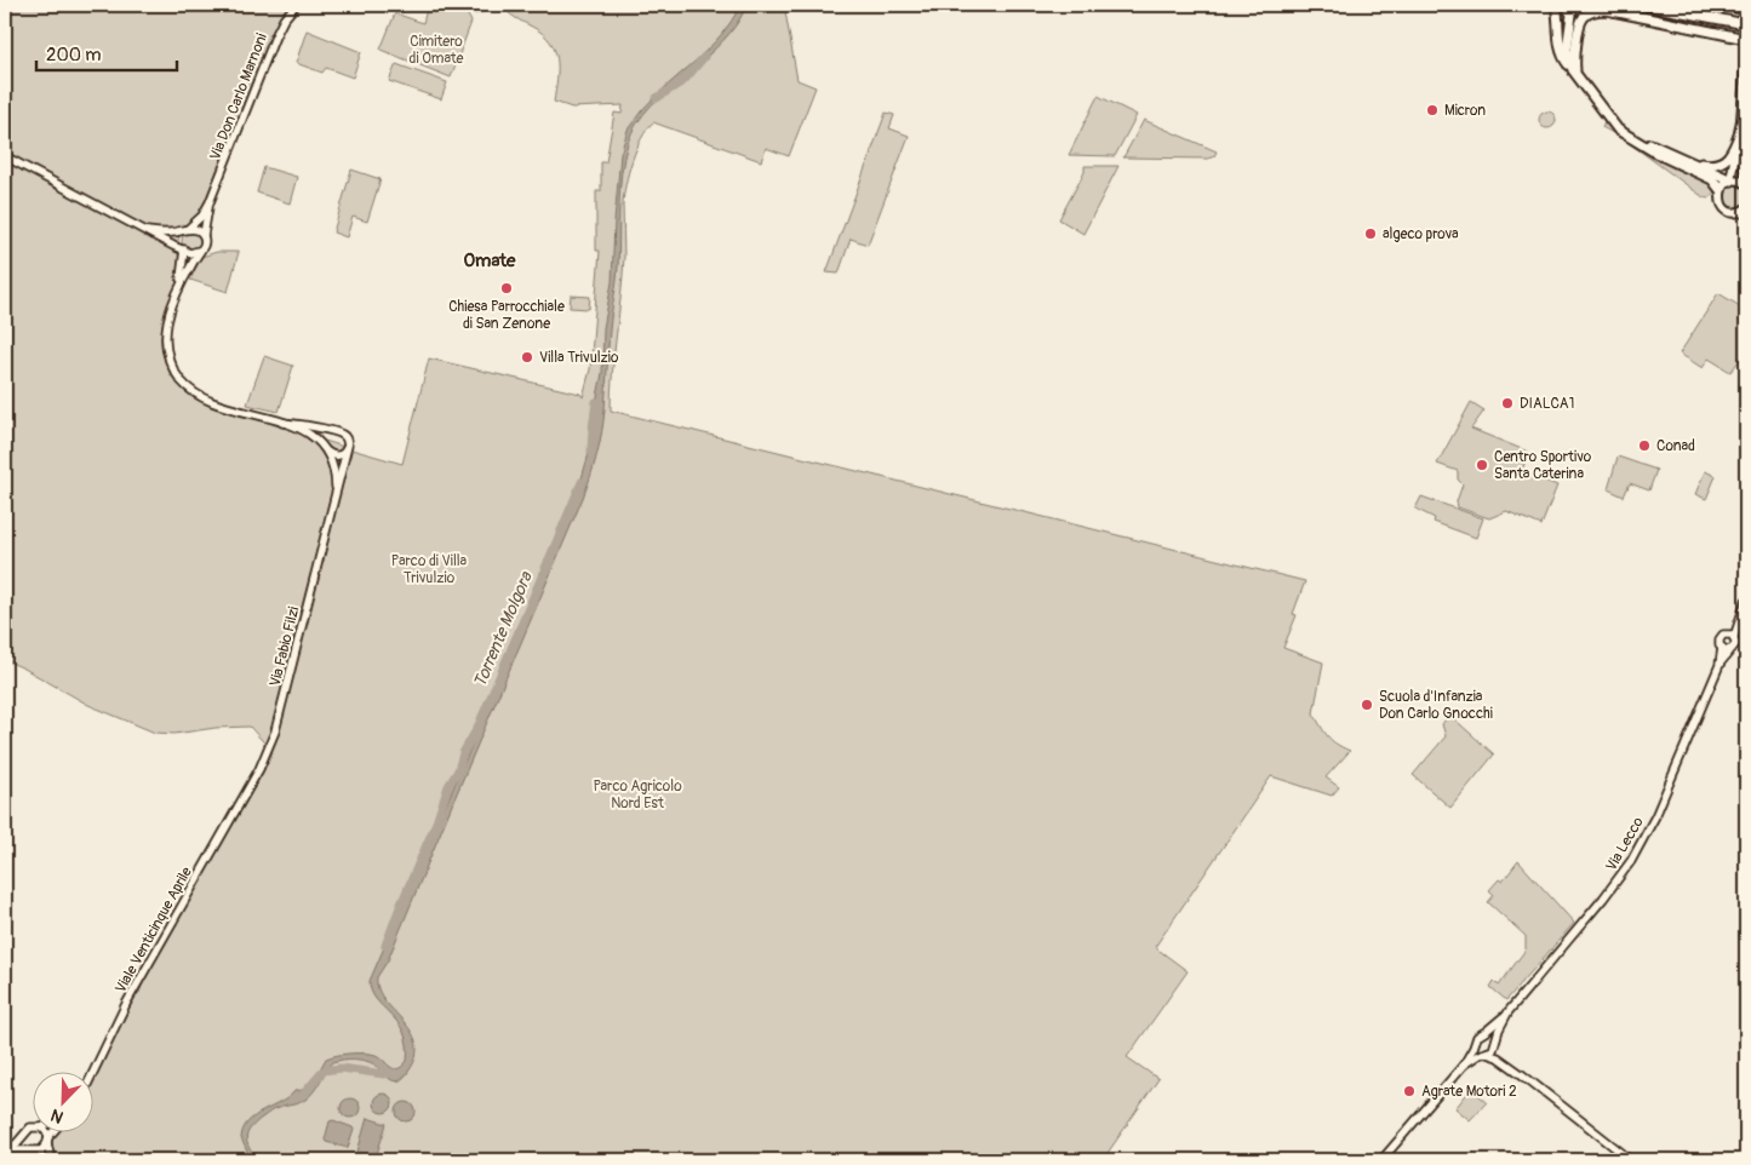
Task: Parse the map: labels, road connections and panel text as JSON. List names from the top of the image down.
{
  "streets": {
    "street": [
      "Via Don Carlo Marnoni",
      "Via Fabio Filzi",
      "Via Lecco",
      "Viale Venticinque Aprile"
    ]
  },
  "crossings": [
    ["Via Fabio Filzi", "Viale Venticinque Aprile"]
  ],
  "districts": ["Omate"],
  "water": ["Torrente Molgora"],
  "parks": ["Cimitero di Omate", "Parco di Villa Trivulzio", "Parco Agricolo Nord Est"],
  "places": [
    "Micron",
    "algeco prova",
    "Chiesa Parrocchiale di San Zenone",
    "Villa Trivulzio",
    "DIALCA1",
    "Conad",
    "Centro Sportivo Santa Caterina",
    "Scuola d'Infanzia Don Carlo Gnocchi",
    "Agrate Motori 2"
  ],
  "scale_bar": "200 m",
  "north": "bottom left"
}
